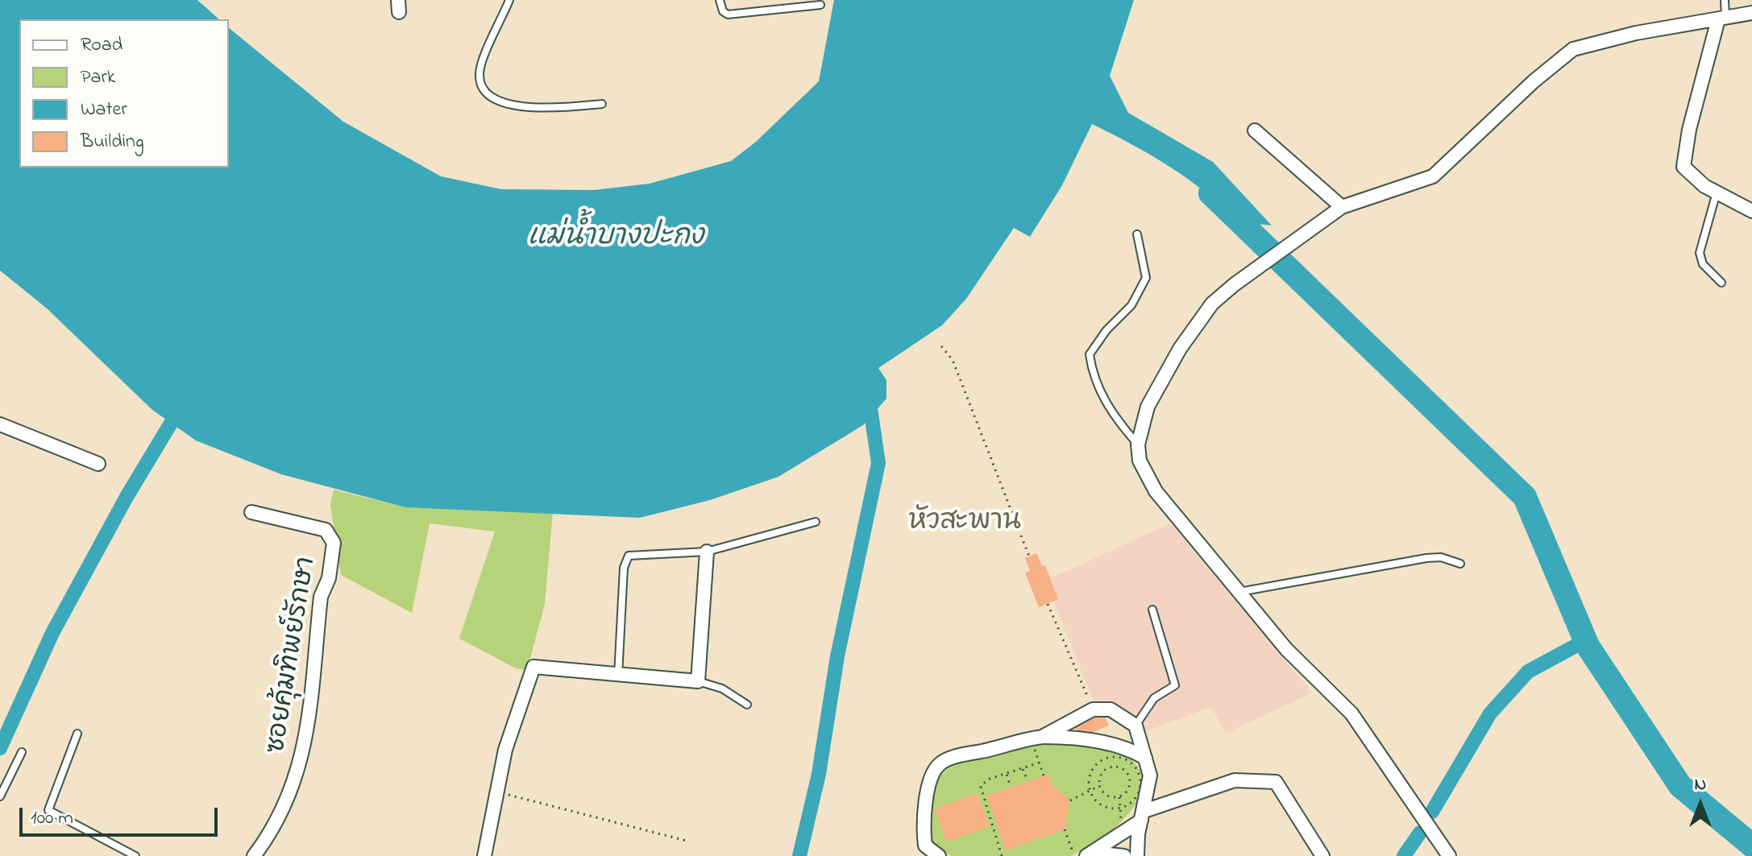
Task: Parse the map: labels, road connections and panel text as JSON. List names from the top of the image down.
{
  "streets": {
    "street": ["ซอยคุ้มทิพย์รักษา"]
  },
  "districts": ["หัวสะพาน"],
  "water": ["แม่น้ำบางปะกง"],
  "legend": [
    "Road",
    "Park",
    "Water",
    "Building"
  ],
  "scale_bar": "100 m",
  "north": "top"
}
